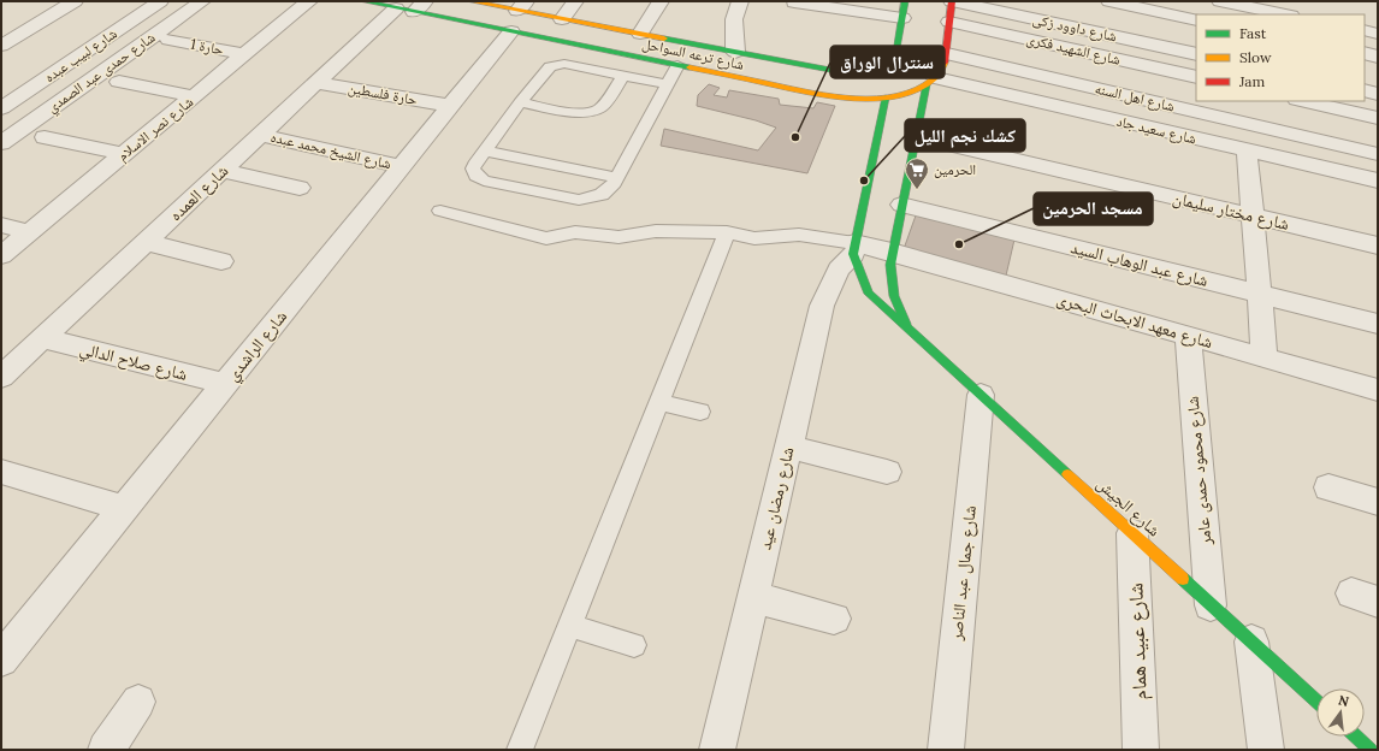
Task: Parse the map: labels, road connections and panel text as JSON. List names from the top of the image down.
{
  "streets": {
    "main road": ["شارع ترعه السواحل", "شارع الجيش"],
    "street": [
      "شارع داوود زكى",
      "حارة 1",
      "شارع الشهيد فكرى",
      "شارع لبيب عبده",
      "شارع حمدى عبد الصمدي",
      "حارة فلسطين",
      "شارع اهل السنه",
      "شارع نصر الاسلام",
      "شارع سعيد جاد",
      "شارع الشيخ محمد عبده",
      "شارع العمده",
      "شارع مختار سليمان",
      "شارع عبد الوهاب السيد",
      "شارع معهد الابحاث البحرى",
      "شارع الراشدي",
      "شارع صلاح الدالي",
      "شارع محمود حمدى عامر",
      "شارع رمضان عيد",
      "شارع جمال عبد الناصر",
      "شارع عبيد همام"
    ]
  },
  "crossings": [
    ["حارة 1", "شارع نصر الاسلام"],
    ["شارع ترعه السواحل", "شارع سعيد جاد"],
    ["شارع ترعه السواحل", "شارع العمده"],
    ["شارع ترعه السواحل", "شارع الراشدي"],
    ["شارع ترعه السواحل", "شارع الجيش"],
    ["حارة فلسطين", "شارع العمده"],
    ["حارة فلسطين", "شارع الراشدي"],
    ["شارع سعيد جاد", "شارع الجيش"],
    ["شارع الشيخ محمد عبده", "شارع العمده"],
    ["شارع الشيخ محمد عبده", "شارع الراشدي"],
    ["شارع العمده", "شارع صلاح الدالي"],
    ["شارع مختار سليمان", "شارع الجيش"],
    ["شارع عبد الوهاب السيد", "شارع الجيش"],
    ["شارع معهد الابحاث البحرى", "شارع محمود حمدى عامر"],
    ["شارع معهد الابحاث البحرى", "شارع رمضان عيد"],
    ["شارع معهد الابحاث البحرى", "شارع الجيش"],
    ["شارع الراشدي", "شارع صلاح الدالي"],
    ["شارع محمود حمدى عامر", "شارع الجيش"],
    ["شارع رمضان عيد", "شارع الجيش"],
    ["شارع الجيش", "شارع جمال عبد الناصر"],
    ["شارع الجيش", "شارع عبيد همام"]
  ],
  "places": {
    "other": ["سنترال الوراق", "كشك نجم الليل", "مسجد الحرمين"],
    "supermarket": ["الحرمين"]
  },
  "legend": ["Fast", "Slow", "Jam"],
  "north": "top"
}
